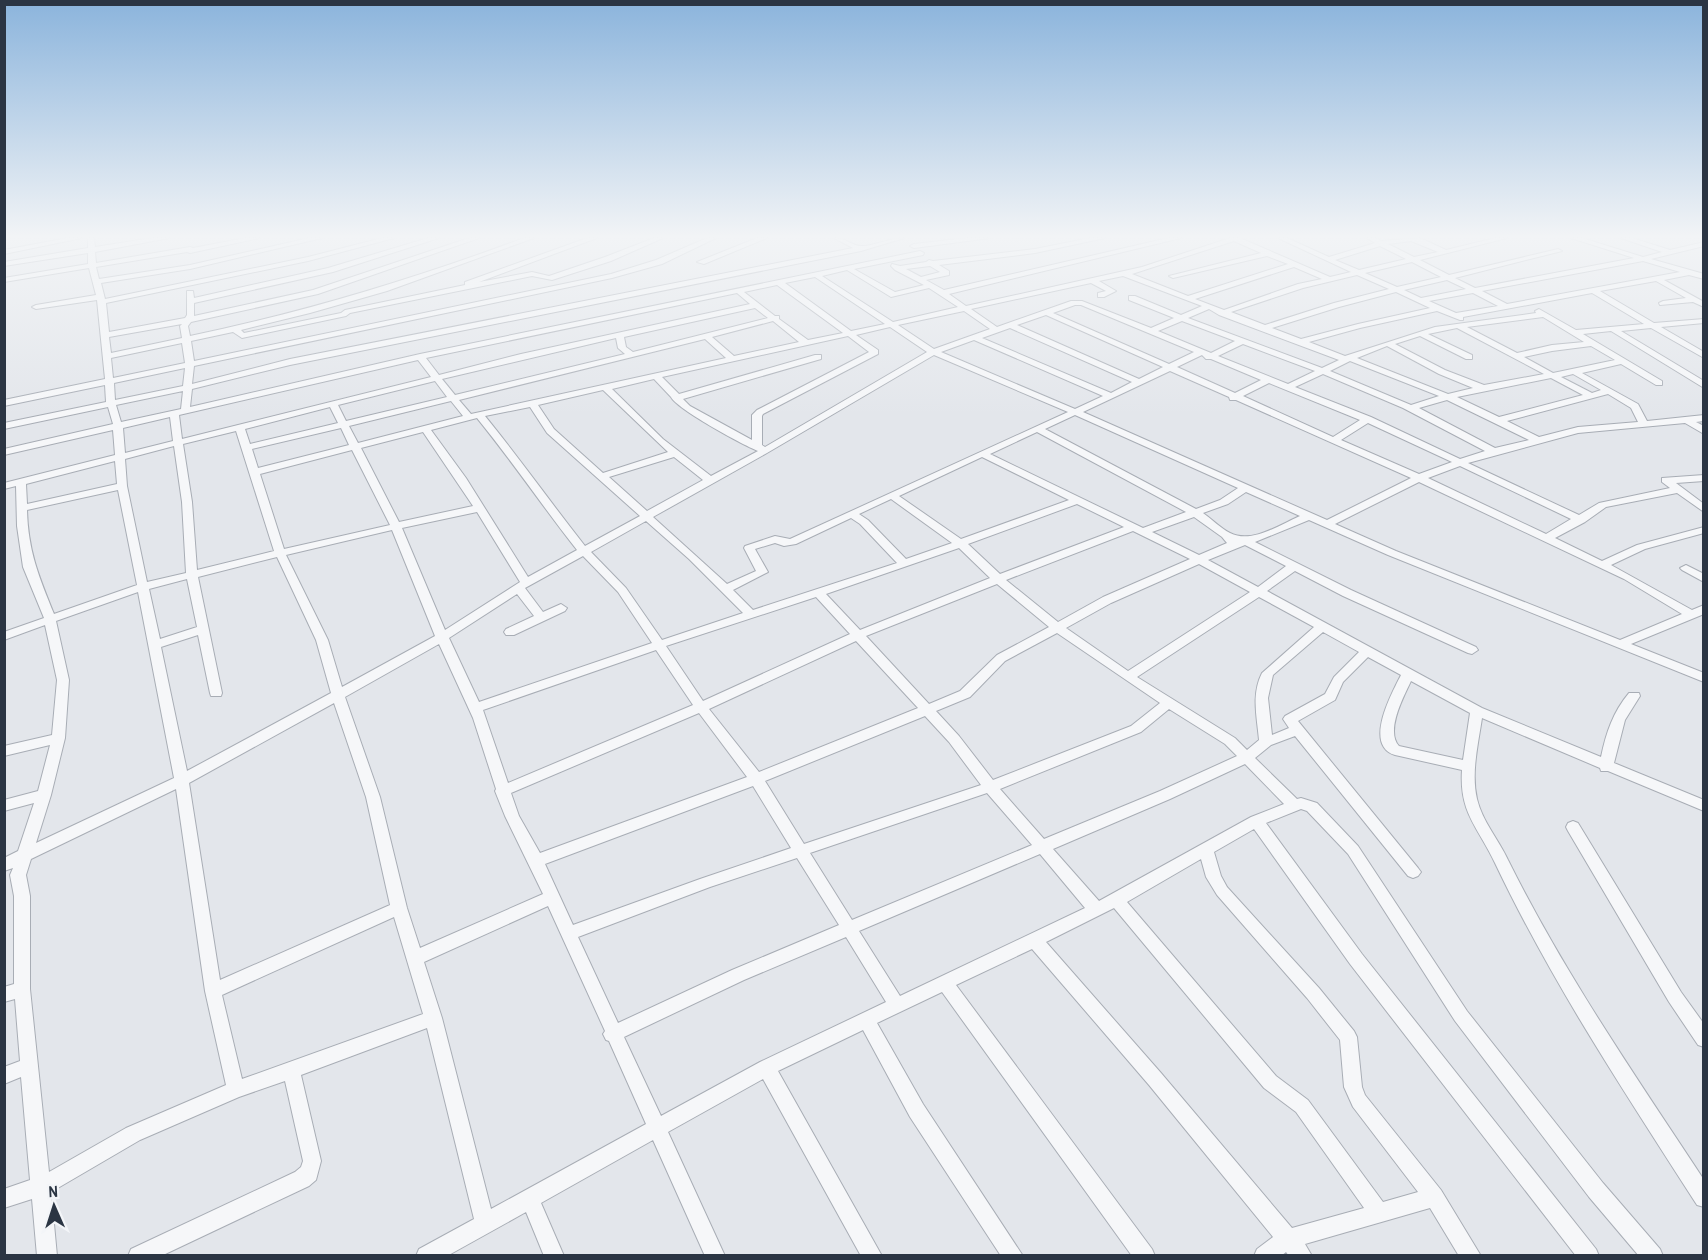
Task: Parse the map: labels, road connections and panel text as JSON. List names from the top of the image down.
{
  "north": "top"
}
